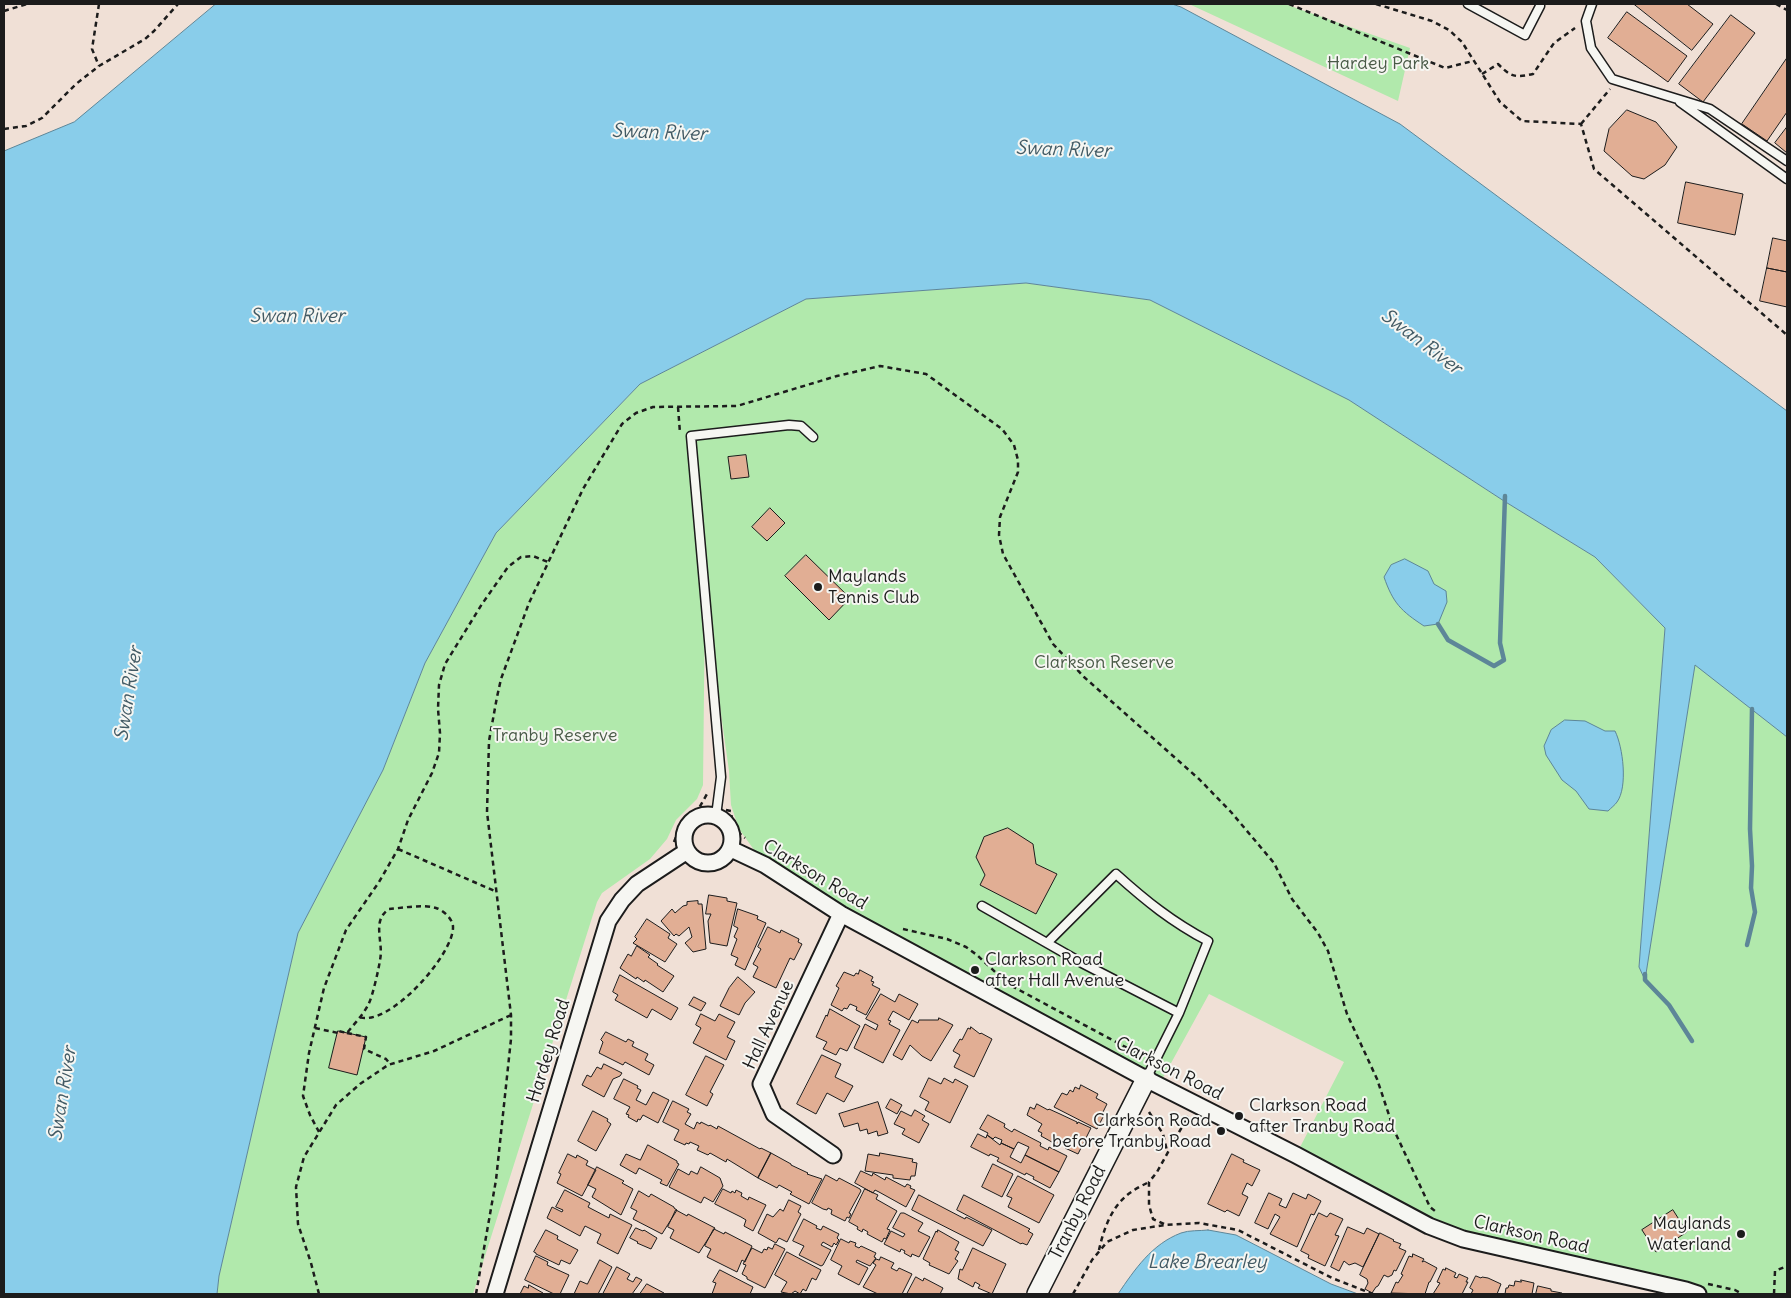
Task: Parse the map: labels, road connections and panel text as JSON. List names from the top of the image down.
{
  "streets": {
    "street": [
      "Clarkson Road",
      "Hall Avenue",
      "Hardey Road",
      "Tranby Road"
    ]
  },
  "crossings": [
    ["Clarkson Road", "Hall Avenue"],
    ["Clarkson Road", "Hardey Road"],
    ["Clarkson Road", "Tranby Road"]
  ],
  "water": ["Swan River", "Lake Brearley"],
  "parks": ["Hardey Park", "Clarkson Reserve", "Tranby Reserve"],
  "places": [
    "Maylands Tennis Club",
    "Clarkson Road after Hall Avenue",
    "Clarkson Road after Tranby Road",
    "Clarkson Road before Tranby Road",
    "Maylands Waterland"
  ]
}
